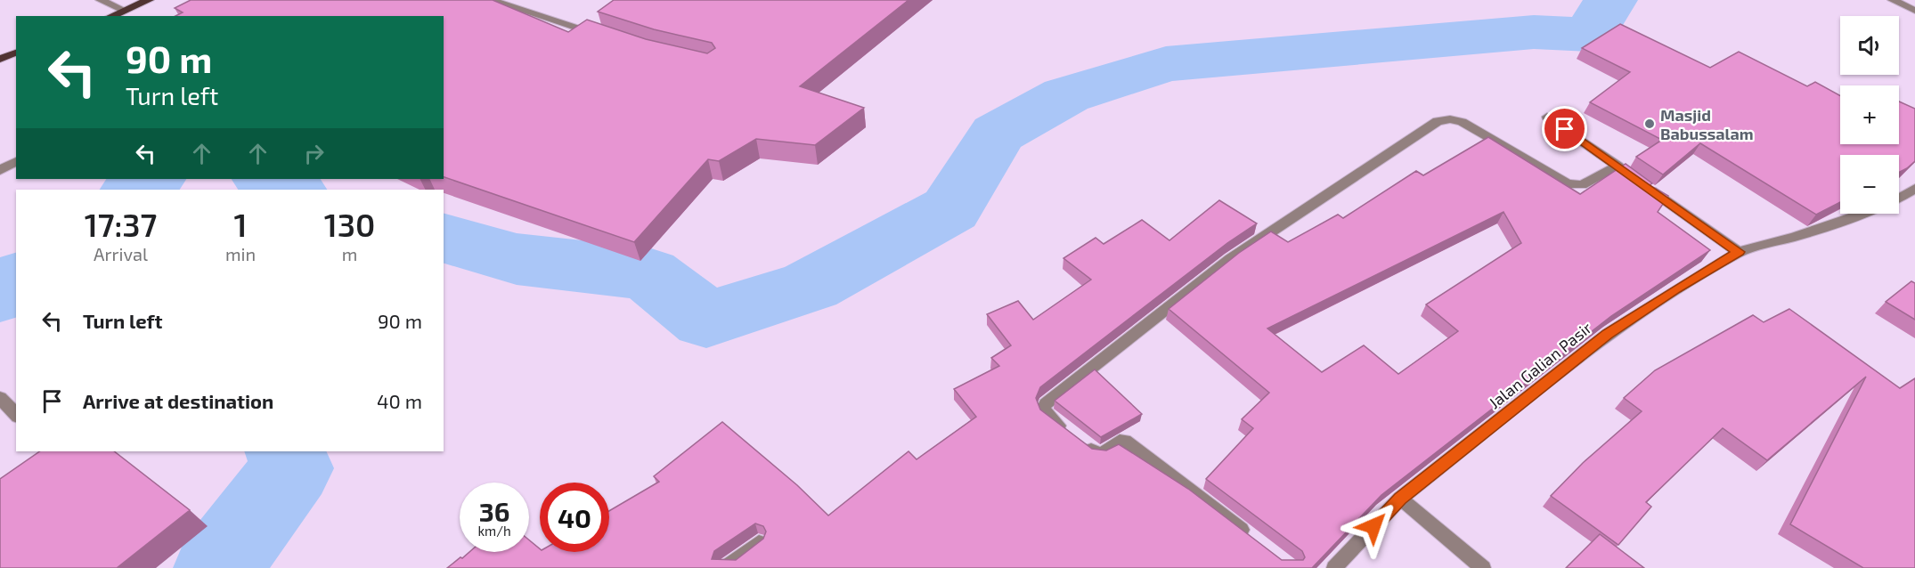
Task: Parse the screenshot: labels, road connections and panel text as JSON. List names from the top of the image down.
{
  "streets": {
    "street": ["Jalan Galian Pasir"]
  },
  "places": ["Masjid Babussalam"],
  "page": {
    "map_buttons": ["+", "−"],
    "turn": ["90 m", "Turn left"],
    "eta": [
      "17:37",
      "Arrival",
      "1",
      "min",
      "130",
      "m"
    ],
    "list": [
      {
        "name": "Turn left",
        "value": "90 m"
      },
      {
        "name": "Arrive at destination",
        "value": "40 m"
      }
    ],
    "speed": "36 km/h",
    "limit": "40"
  }
}
